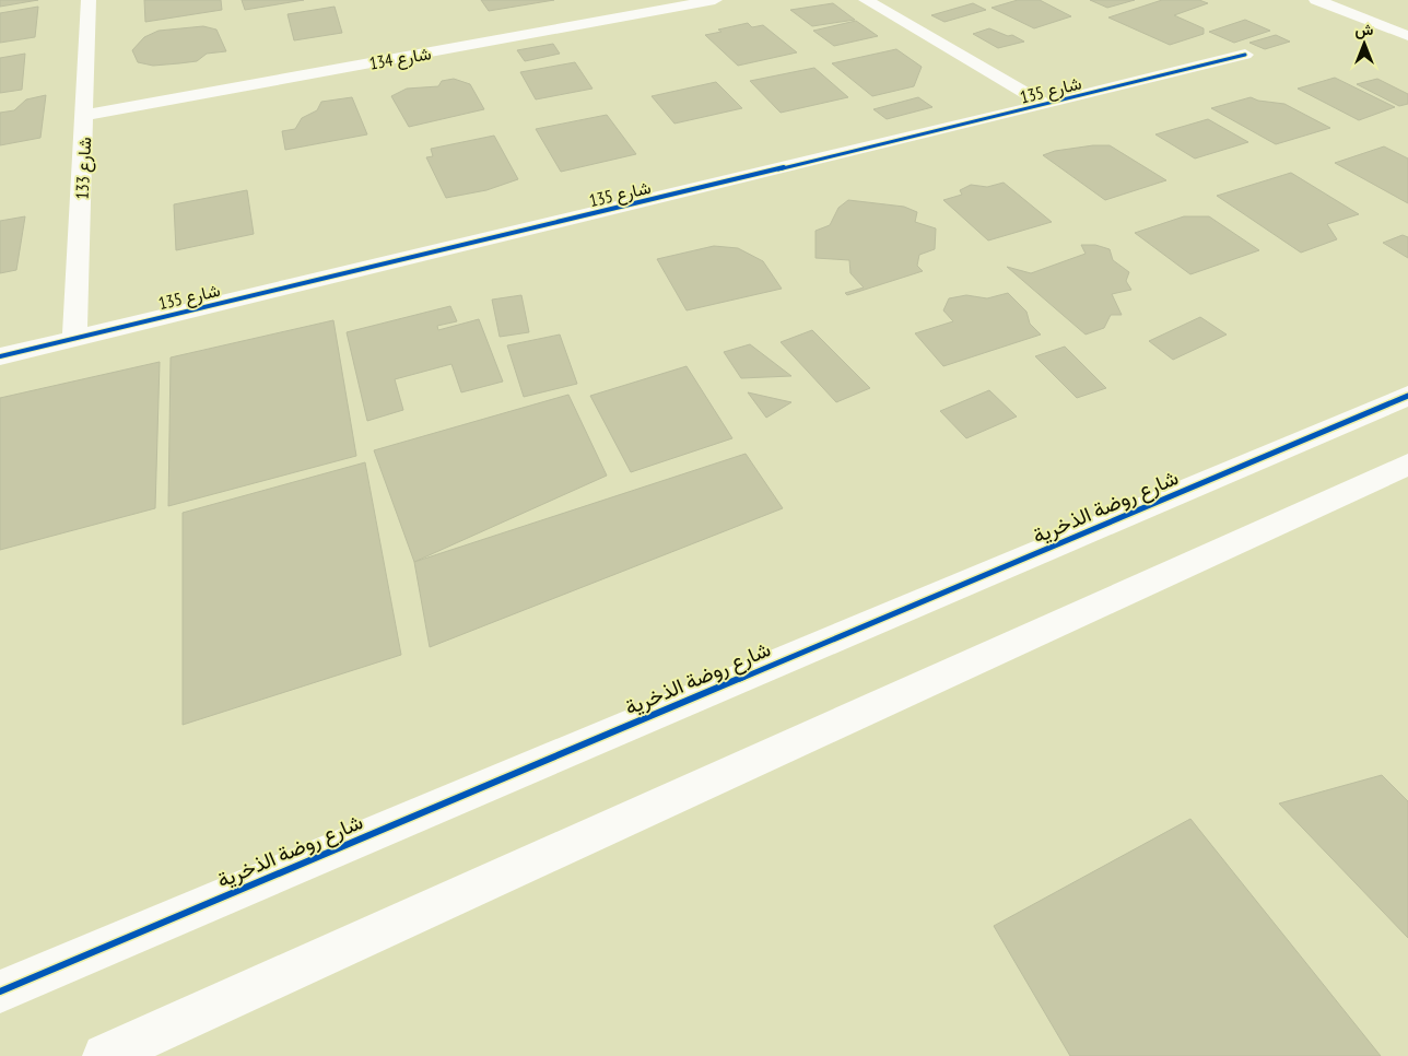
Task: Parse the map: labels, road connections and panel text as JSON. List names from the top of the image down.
{
  "streets": {
    "street": [
      "شارع 134",
      "شارع 135",
      "شارع 133",
      "شارع روضة الذخرية"
    ]
  },
  "crossings": [
    ["شارع 134", "شارع 133"],
    ["شارع 135", "شارع 133"]
  ],
  "north": "top"
}
